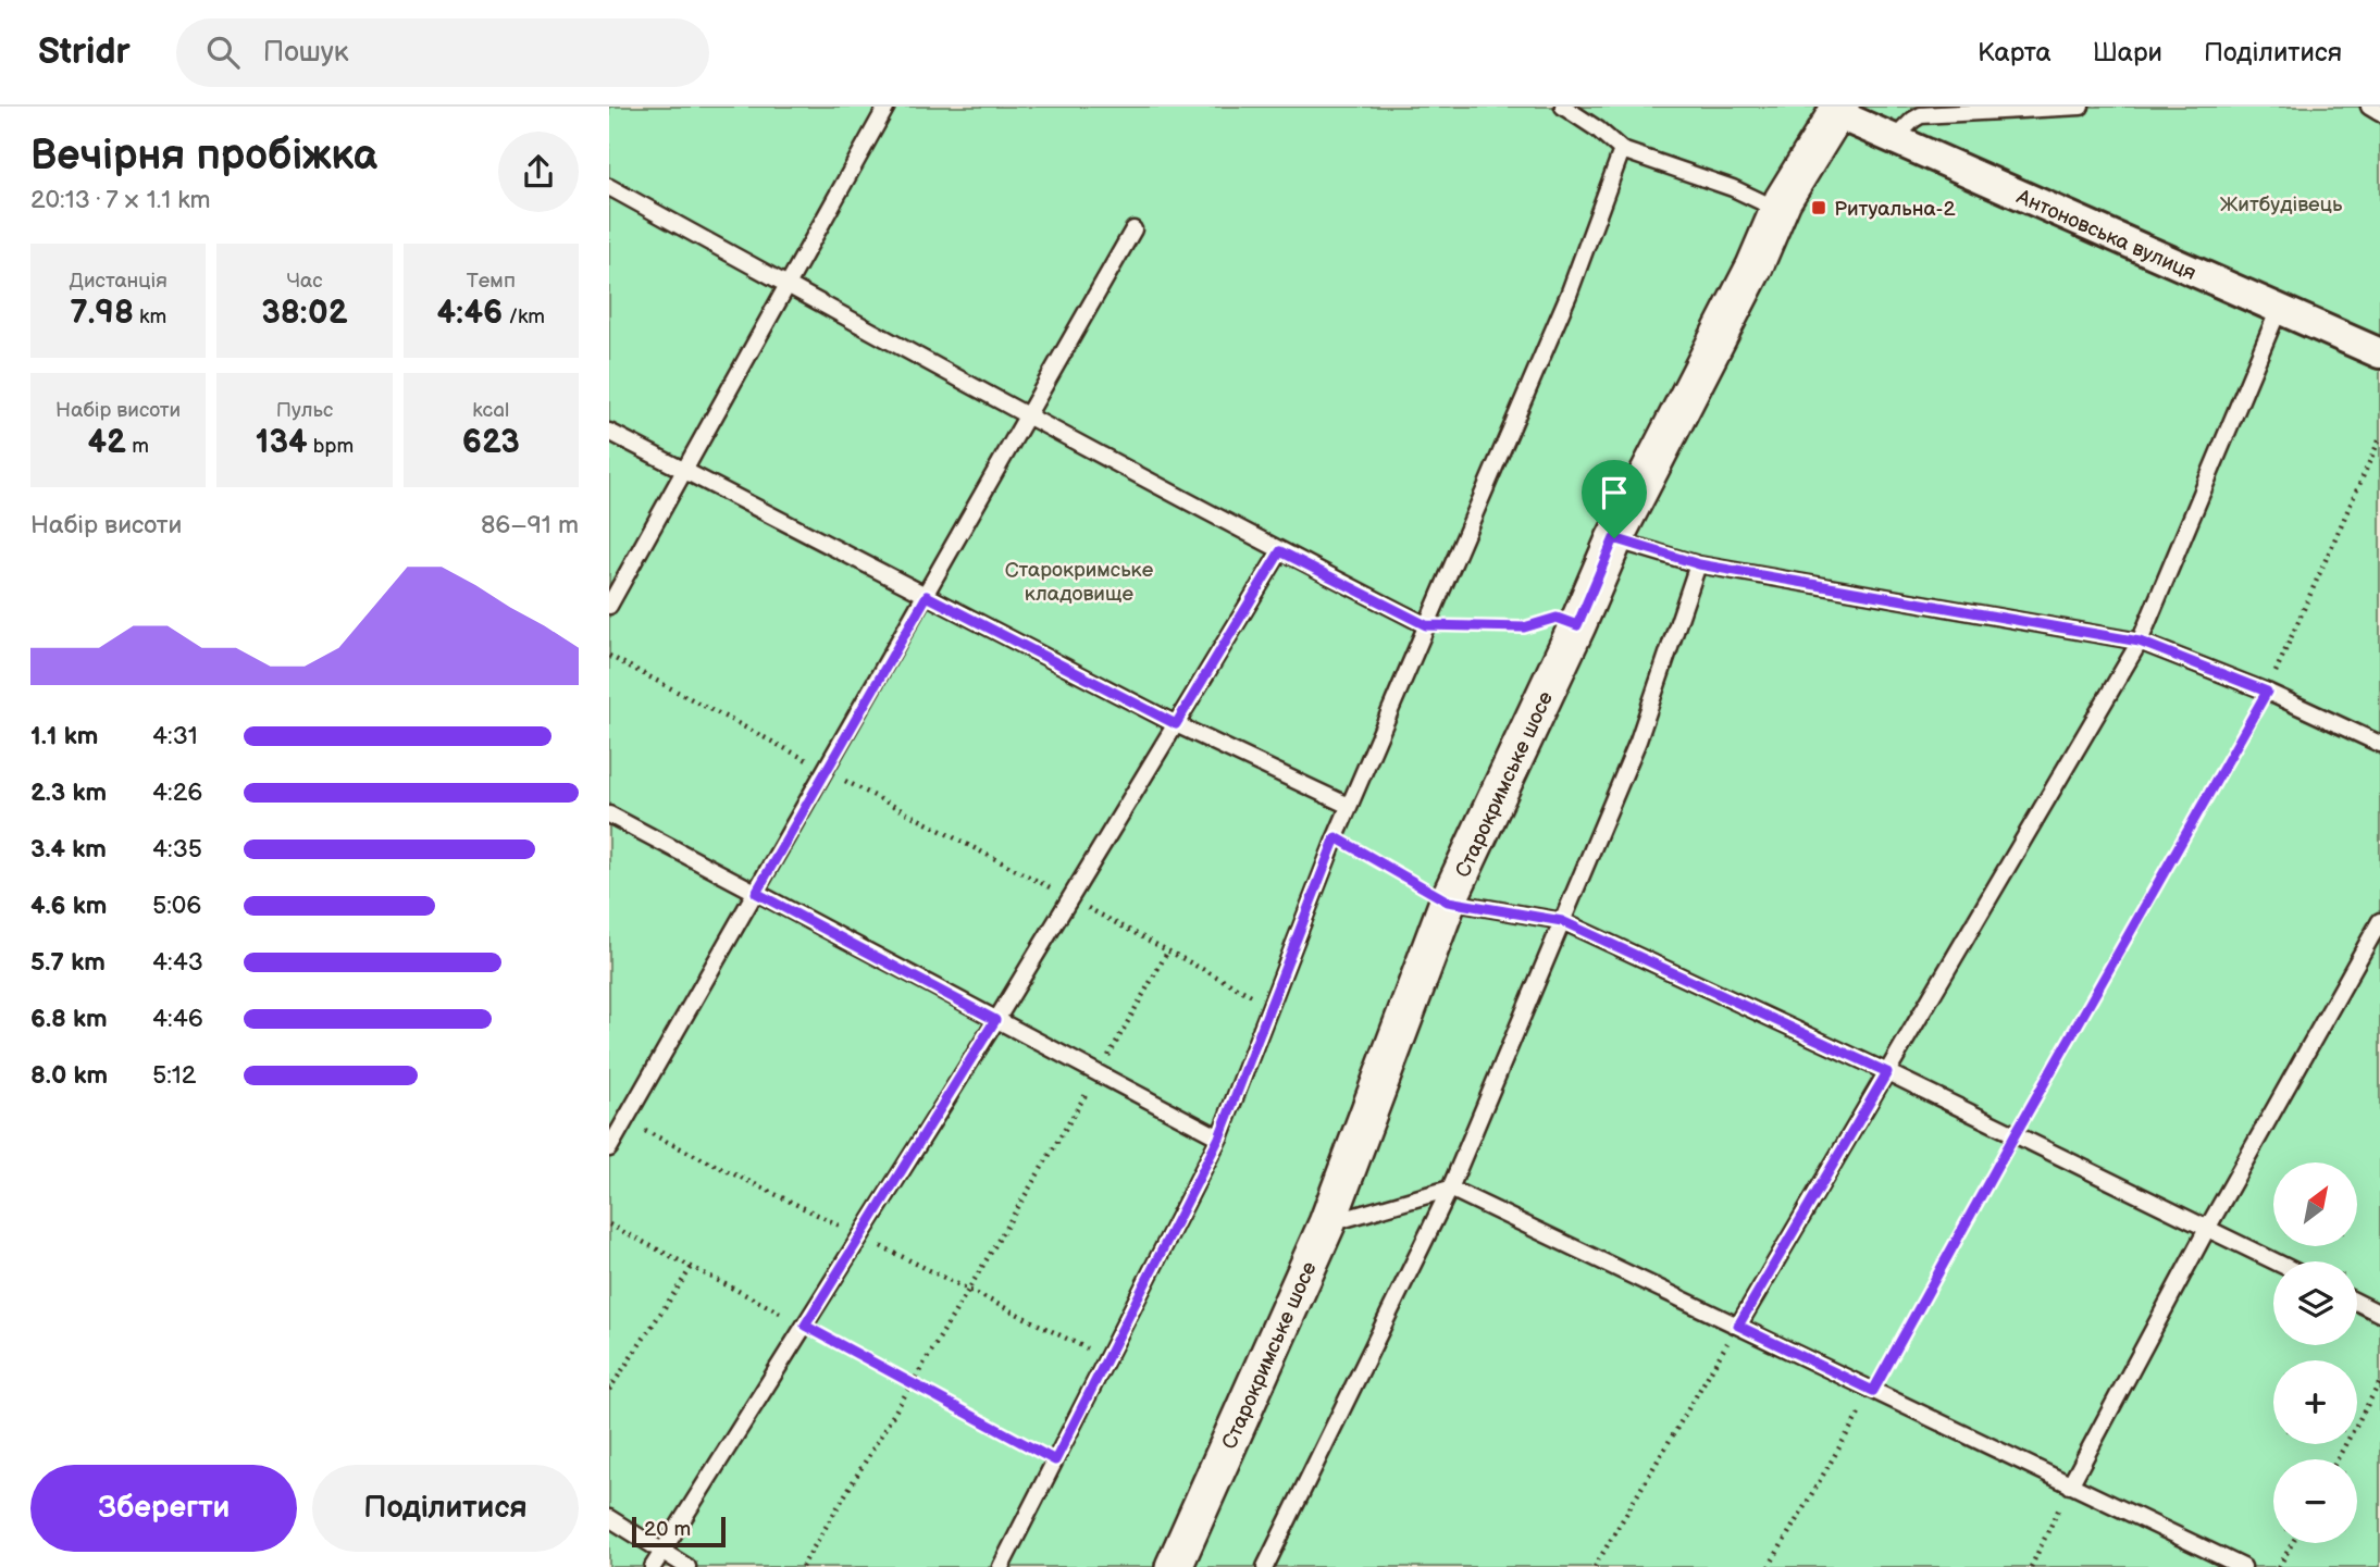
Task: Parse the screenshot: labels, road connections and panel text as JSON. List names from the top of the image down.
{
  "streets": {
    "street": ["Антоновська вулиця", "Старокримське шосе"]
  },
  "crossings": [
    ["Антоновська вулиця", "Старокримське шосе"]
  ],
  "parks": ["Житбудівець", "Старокримське кладовище"],
  "places": {
    "transit": ["Ритуальна-2"]
  },
  "scale_bar": "20 m",
  "north": "top right",
  "page": {
    "header": "Stridr",
    "search": "Пошук",
    "nav": ["Карта", "Шари", "Поділитися"],
    "heading": ["Вечірня пробіжка", "20:13 · 7 × 1.1 km"],
    "stats": [
      ["Дистанція", "7.98 km"],
      ["Час", "38:02"],
      ["Темп", "4:46 /km"],
      ["Набір висоти", "42 m"],
      ["Пульс", "134 bpm"],
      ["kcal", "623"]
    ],
    "chart": ["Набір висоти", "86–91 m"],
    "list": [
      {
        "name": "1.1 km",
        "note": "4:31"
      },
      {
        "name": "2.3 km",
        "note": "4:26"
      },
      {
        "name": "3.4 km",
        "note": "4:35"
      },
      {
        "name": "4.6 km",
        "note": "5:06"
      },
      {
        "name": "5.7 km",
        "note": "4:43"
      },
      {
        "name": "6.8 km",
        "note": "4:46"
      },
      {
        "name": "8.0 km",
        "note": "5:12"
      }
    ],
    "map_buttons": ["+", "−"],
    "buttons": ["Зберегти", "Поділитися"],
    "scale": "20 m"
  }
}
